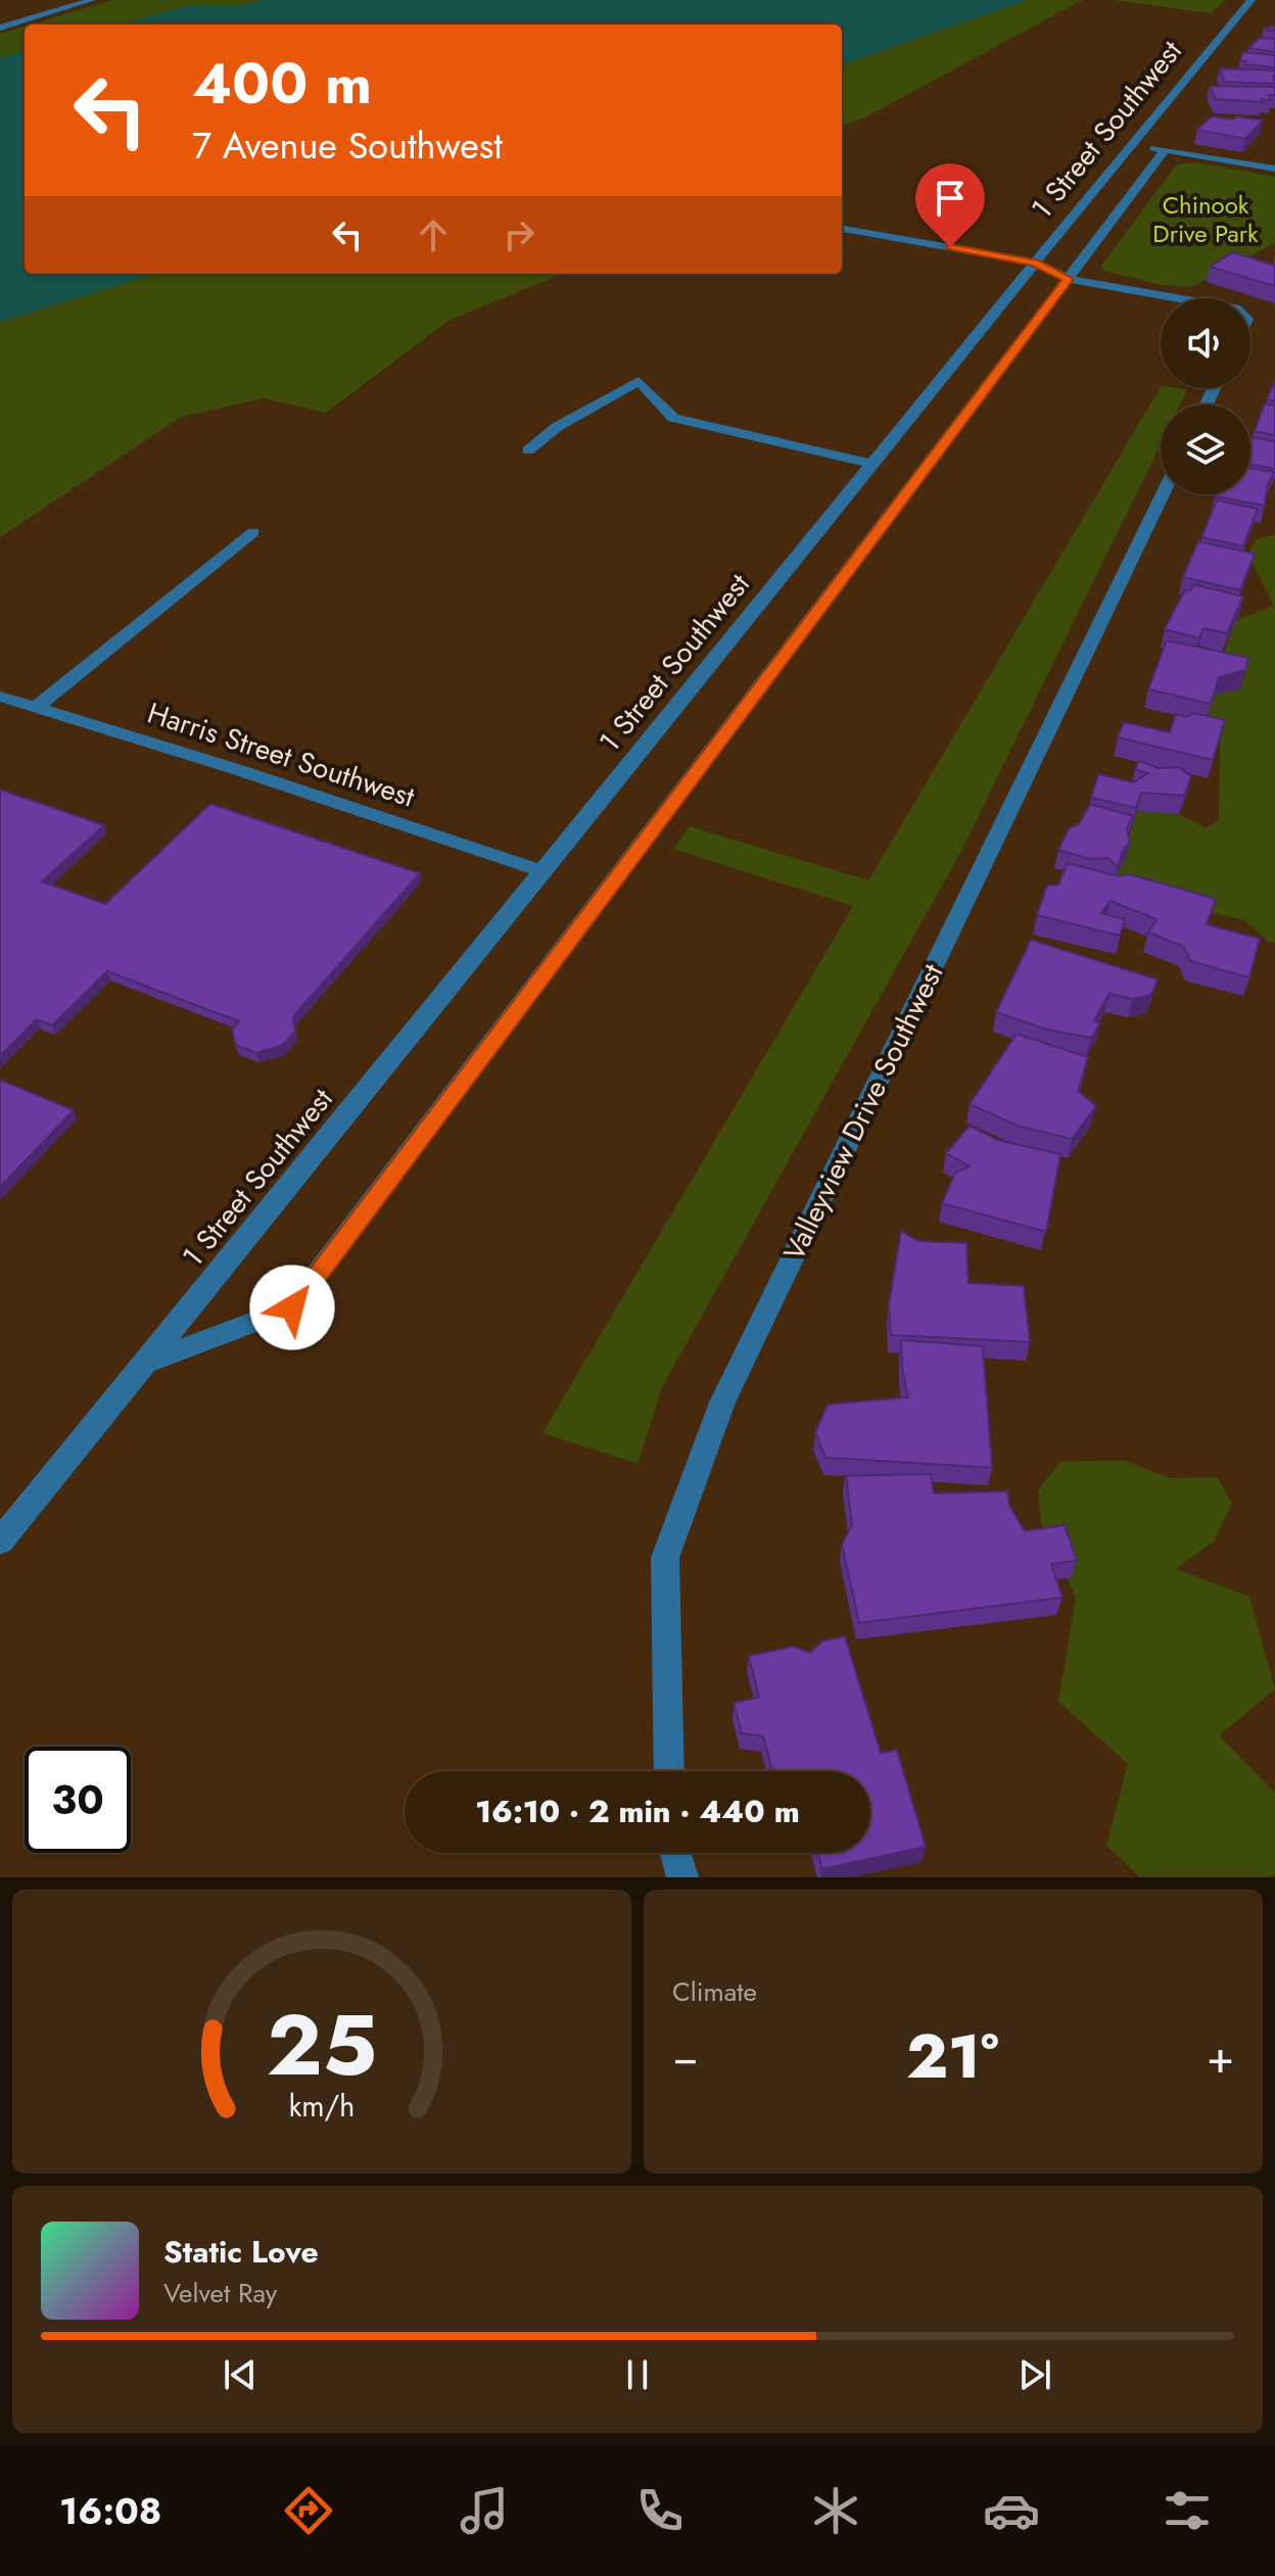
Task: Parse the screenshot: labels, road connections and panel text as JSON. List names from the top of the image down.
{
  "streets": {
    "street": ["1 Street Southwest", "Harris Street Southwest", "Valleyview Drive Southwest"]
  },
  "crossings": [
    ["1 Street Southwest", "Harris Street Southwest"]
  ],
  "parks": ["Chinook Drive Park"],
  "page": {
    "turn": ["400 m", "7 Avenue Southwest"],
    "limit": "30",
    "trip": "16:10 · 2 min · 440 m",
    "tile": "Climate",
    "heat": ["−", "21°", "+"],
    "song": ["Static Love", "Velvet Ray"],
    "tabs": "16:08",
    "gauge": ["25", "km/h"]
  }
}
